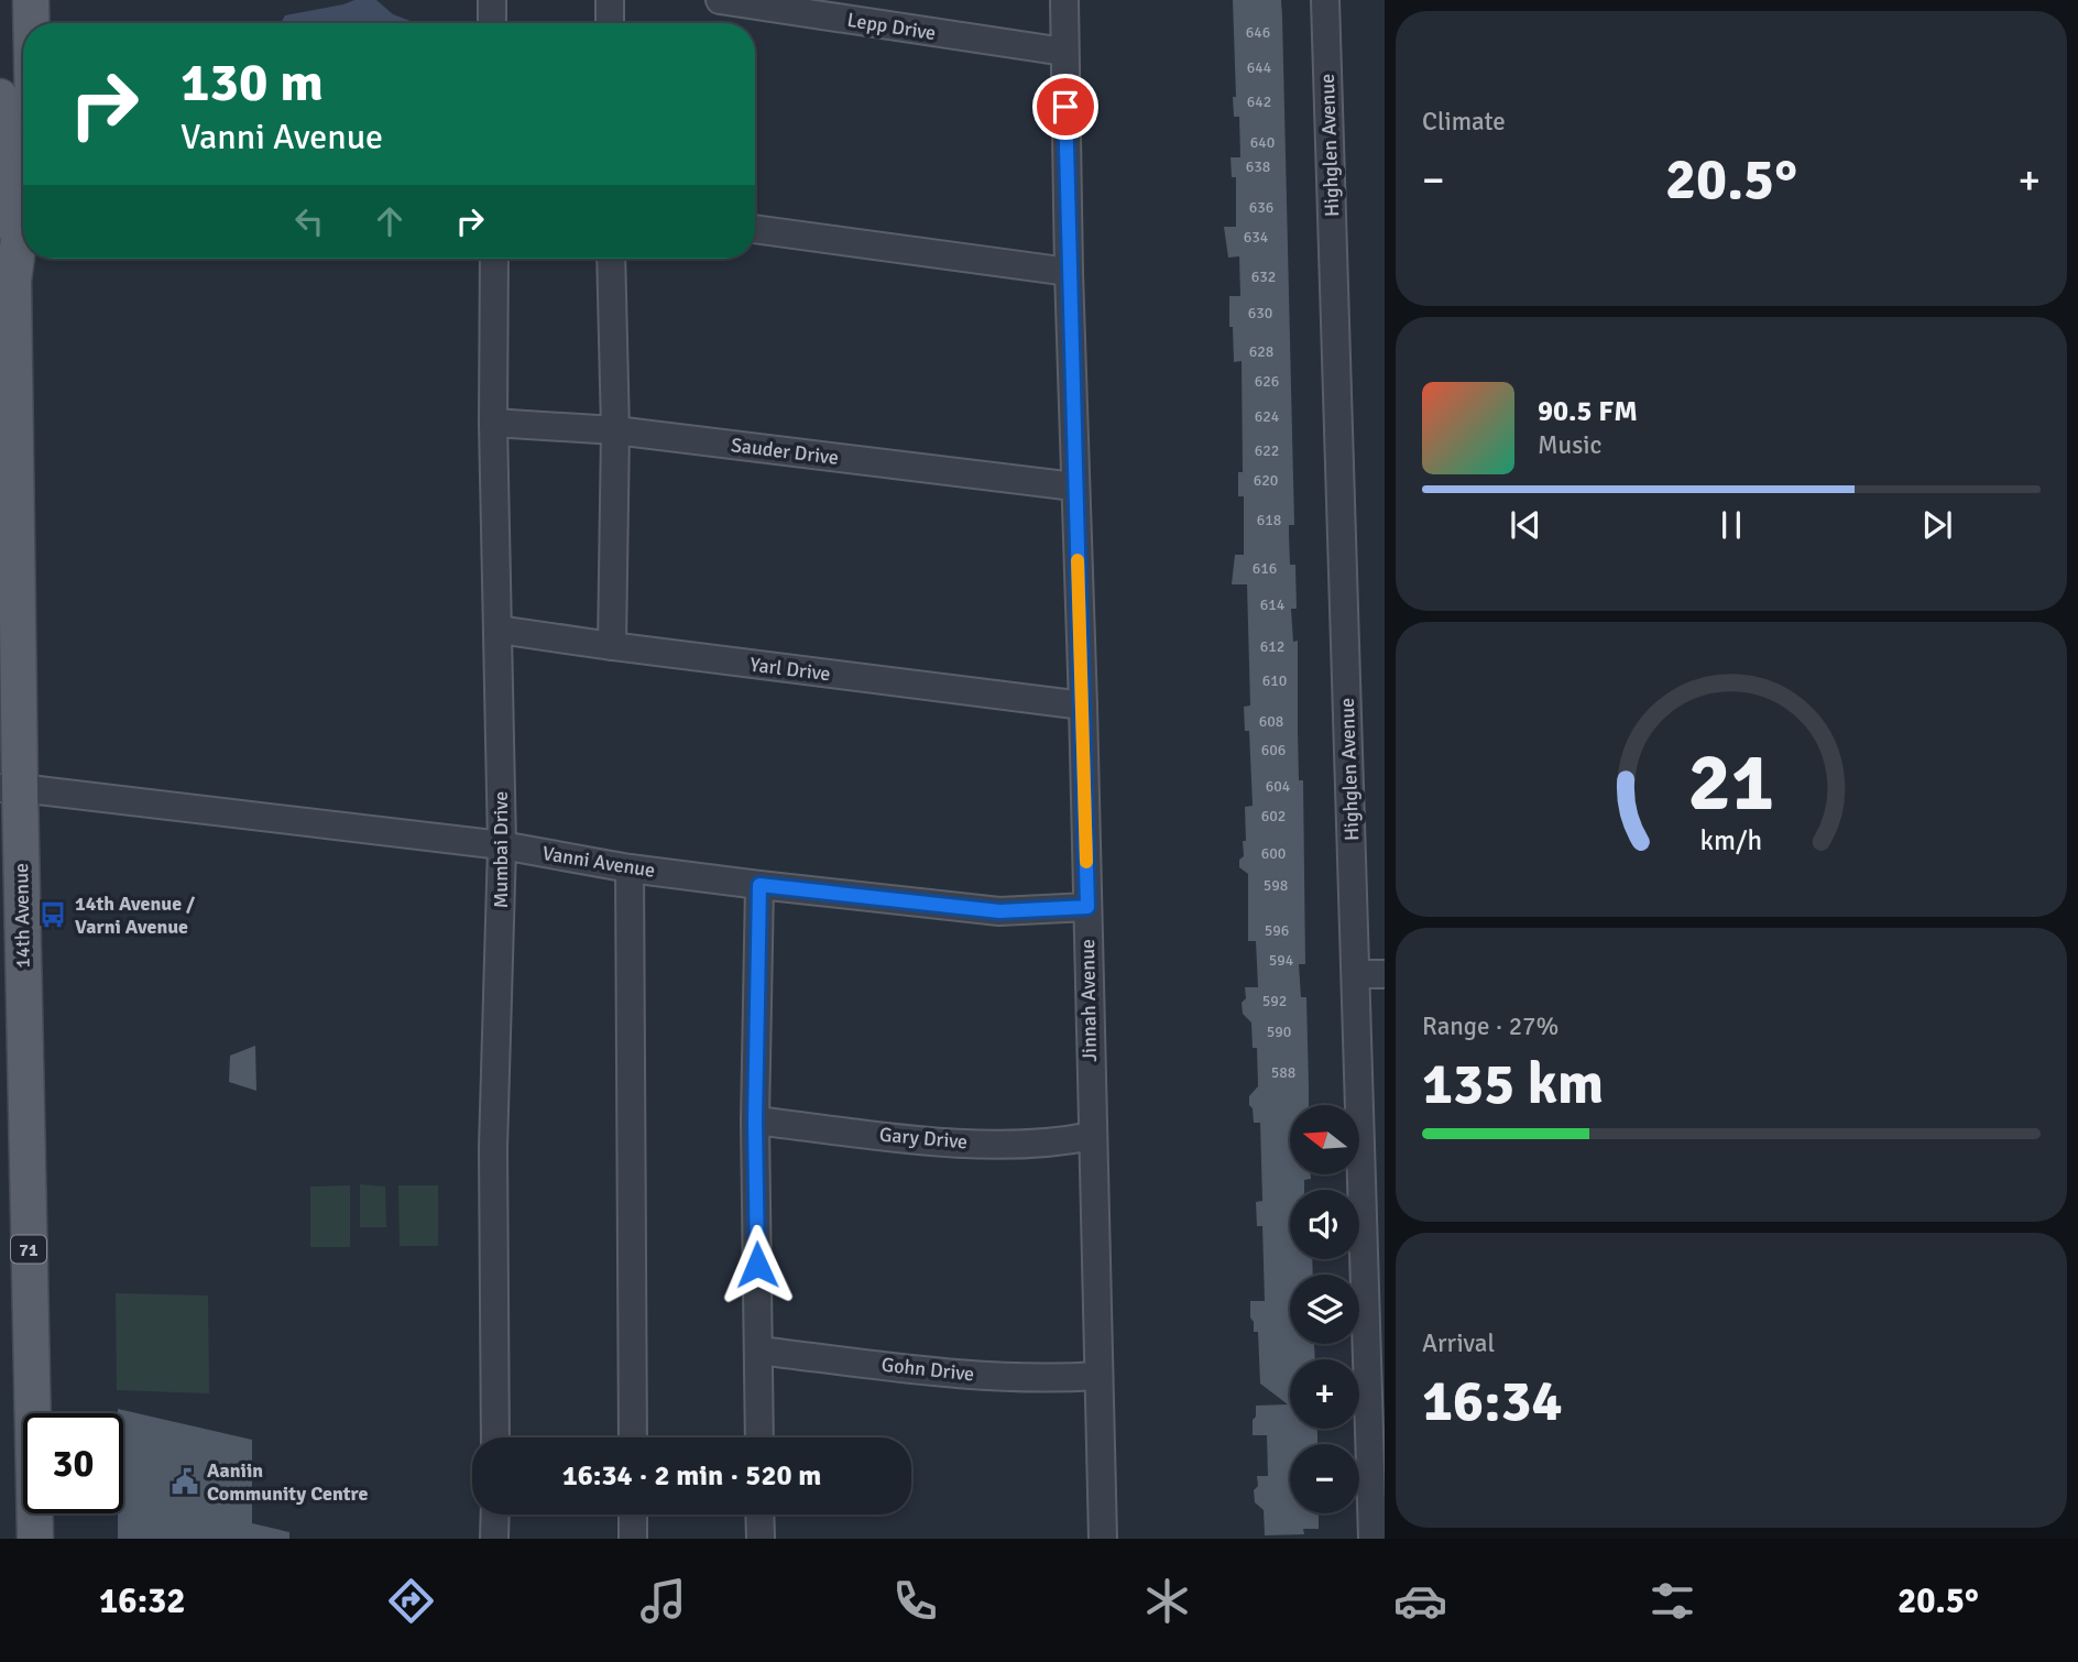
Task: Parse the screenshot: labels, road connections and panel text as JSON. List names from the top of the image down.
{
  "streets": {
    "main road": ["14th Avenue", "71"],
    "street": [
      "Lepp Drive",
      "Highglen Avenue",
      "Sauder Drive",
      "Yarl Drive",
      "Mumbai Drive",
      "Vanni Avenue",
      "Jinnah Avenue",
      "Gary Drive",
      "Gohn Drive"
    ]
  },
  "crossings": [
    ["Lepp Drive", "Jinnah Avenue"],
    ["Sauder Drive", "Mumbai Drive"],
    ["Sauder Drive", "Jinnah Avenue"],
    ["Yarl Drive", "Mumbai Drive"],
    ["Yarl Drive", "Jinnah Avenue"],
    ["Mumbai Drive", "Vanni Avenue"],
    ["Vanni Avenue", "14th Avenue"],
    ["Vanni Avenue", "Jinnah Avenue"],
    ["Jinnah Avenue", "Gary Drive"],
    ["Jinnah Avenue", "Gohn Drive"]
  ],
  "places": {
    "bus stop": ["14th Avenue / Varni Avenue"],
    "public building": ["Aaniin Community Centre"]
  },
  "house_numbers": [
    "646",
    "644",
    "642",
    "640",
    "638",
    "636",
    "634",
    "632",
    "630",
    "628",
    "626",
    "624",
    "622",
    "620",
    "618",
    "616",
    "614",
    "612",
    "610",
    "608",
    "606",
    "604",
    "602",
    "600",
    "598",
    "596",
    "594",
    "592",
    "590",
    "588"
  ],
  "north": "left",
  "page": {
    "tile": [
      "Climate",
      ["Range · 27%", "135 km"],
      ["Arrival", "16:34"]
    ],
    "turn": ["130 m", "Vanni Avenue"],
    "heat": ["−", "20.5°", "+"],
    "song": ["90.5 FM", "Music"],
    "map_buttons": ["+", "−"],
    "limit": "30",
    "trip": "16:34 · 2 min · 520 m",
    "tabs": ["16:32", "20.5°"],
    "gauge": ["21", "km/h"]
  }
}
